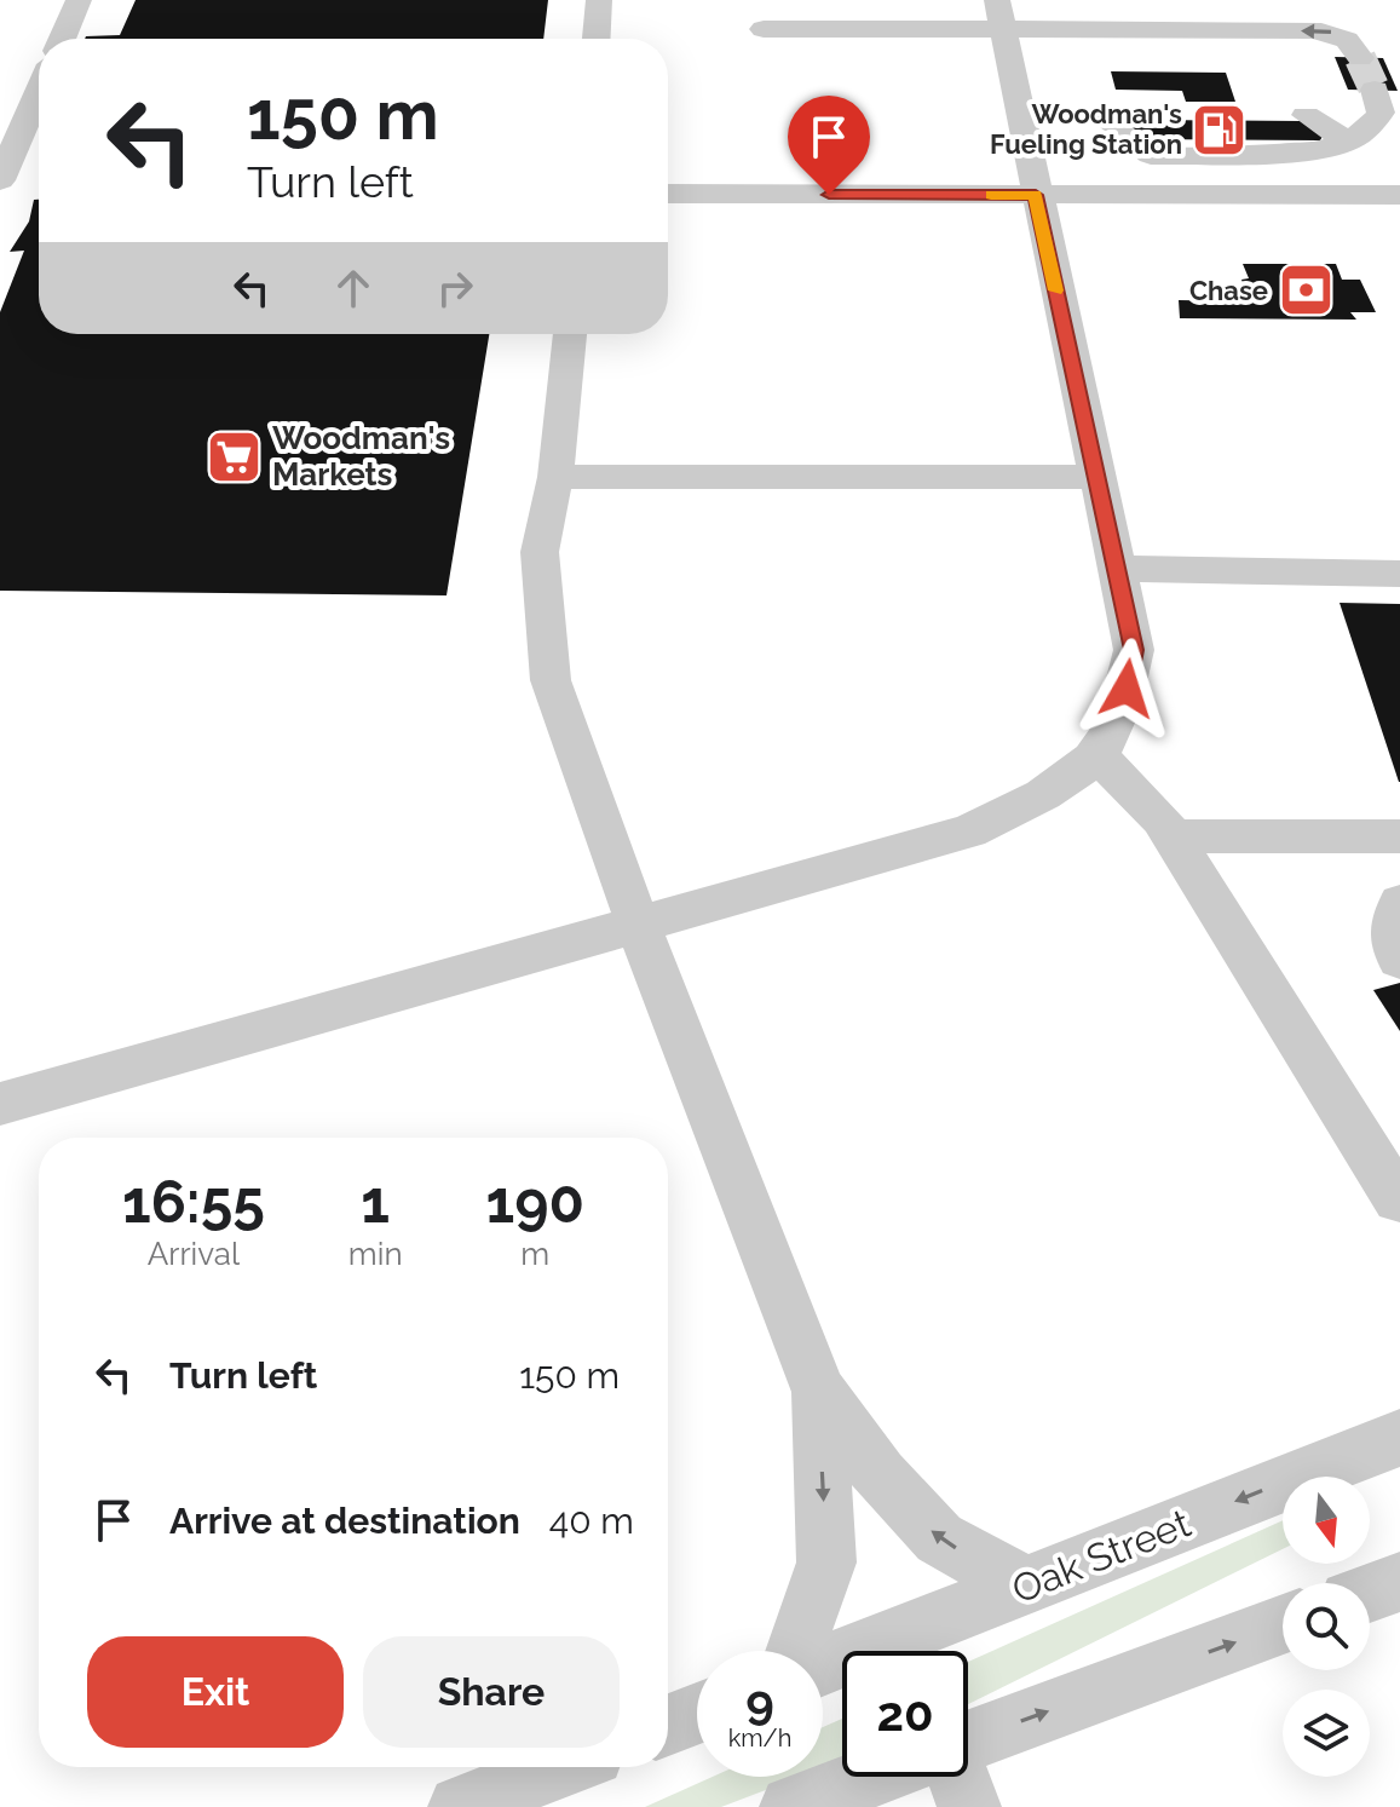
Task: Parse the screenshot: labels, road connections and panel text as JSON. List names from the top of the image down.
{
  "streets": {
    "street": ["Oak Street"]
  },
  "places": {
    "fuel station": ["Woodman's Fueling Station"],
    "bank": ["Chase"],
    "supermarket": ["Woodman's Markets"]
  },
  "north": "bottom",
  "page": {
    "turn": ["150 m", "Turn left"],
    "eta": [
      "16:55",
      "Arrival",
      "1",
      "min",
      "190",
      "m"
    ],
    "list": [
      {
        "name": "Turn left",
        "value": "150 m"
      },
      {
        "name": "Arrive at destination",
        "value": "40 m"
      }
    ],
    "buttons": ["Exit", "Share"],
    "speed": "9 km/h",
    "limit": "20"
  }
}
